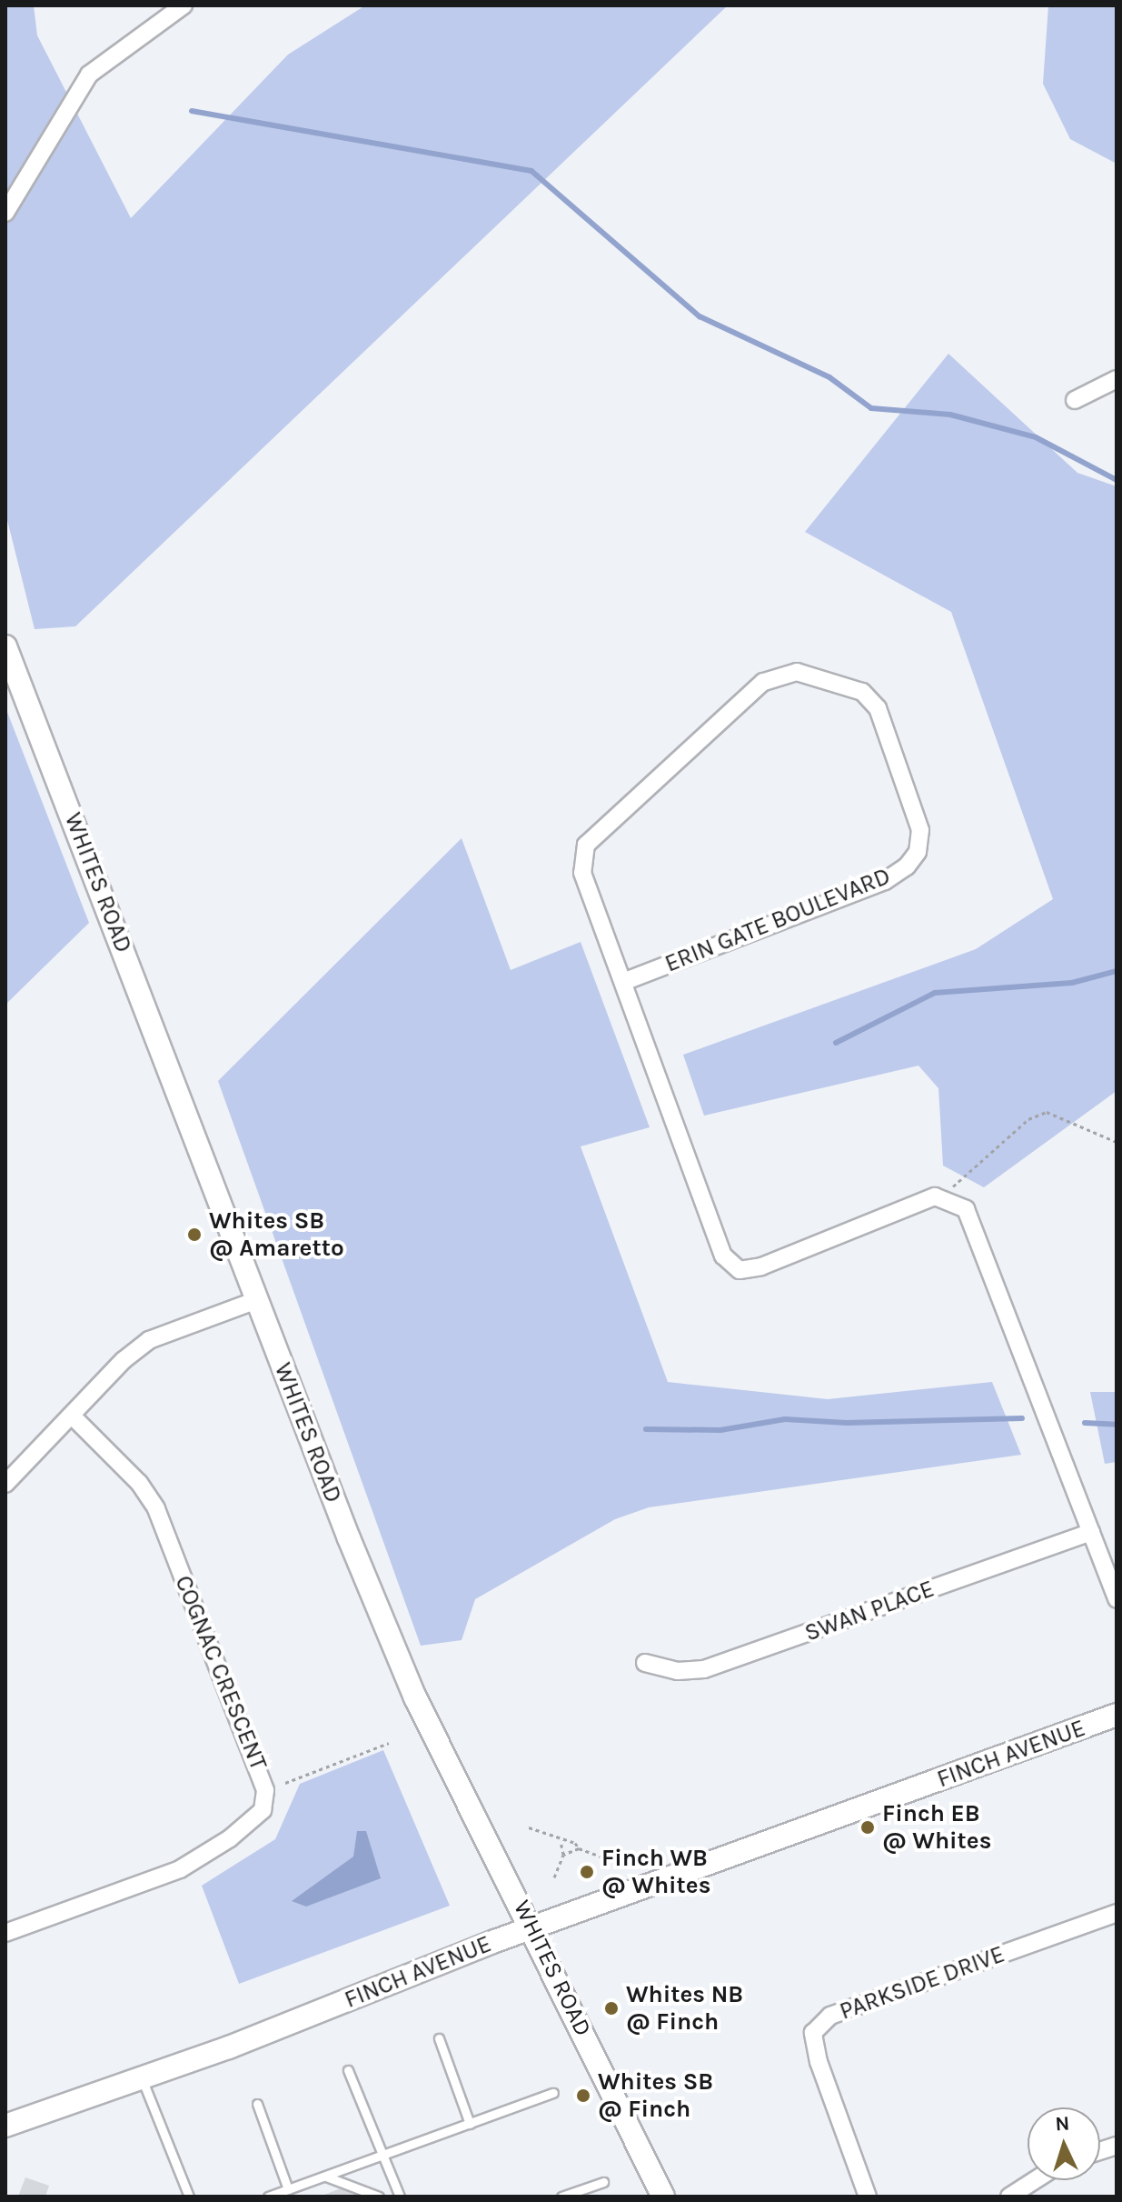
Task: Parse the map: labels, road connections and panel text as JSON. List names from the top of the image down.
{
  "streets": {
    "main road": ["WHITES ROAD", "FINCH AVENUE"],
    "street": [
      "ERIN GATE BOULEVARD",
      "SWAN PLACE",
      "COGNAC CRESCENT",
      "PARKSIDE DRIVE"
    ]
  },
  "crossings": [
    ["WHITES ROAD", "FINCH AVENUE"]
  ],
  "places": [
    "Whites SB @ Amaretto",
    "Finch EB @ Whites",
    "Finch WB @ Whites",
    "Whites NB @ Finch",
    "Whites SB @ Finch"
  ],
  "north": "top"
}
